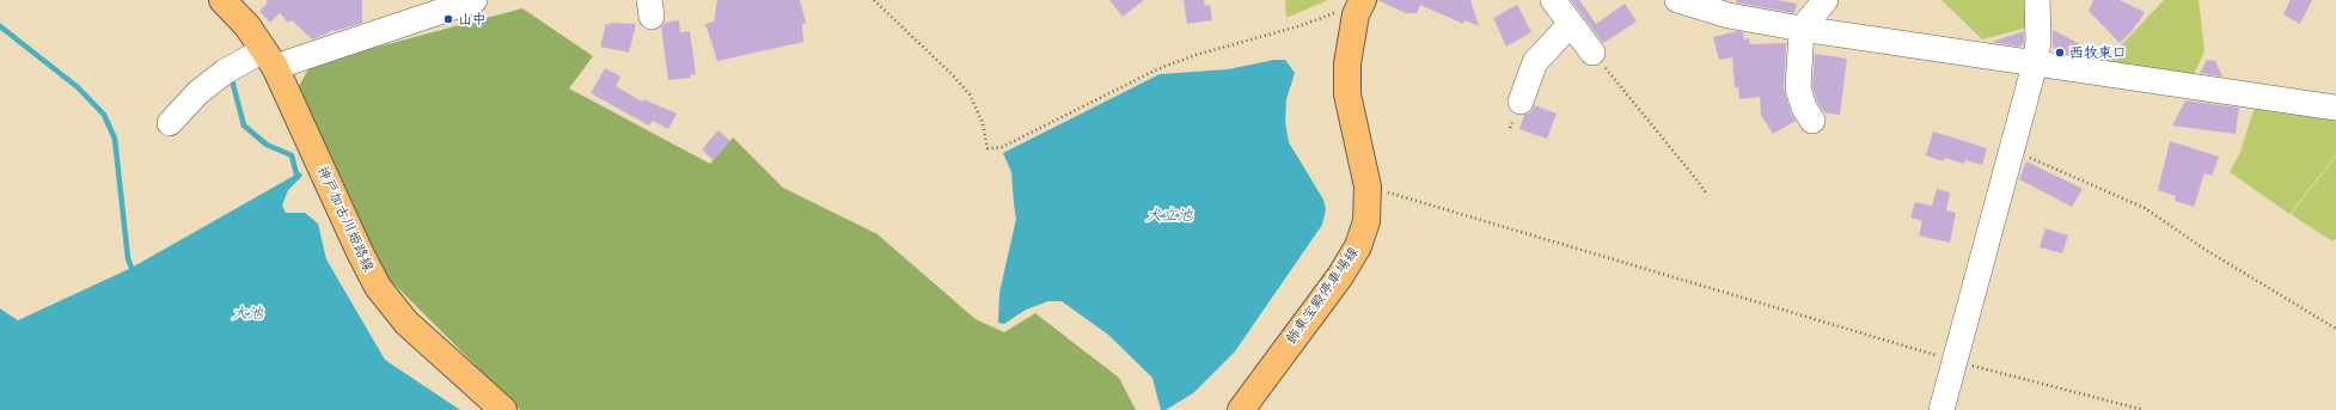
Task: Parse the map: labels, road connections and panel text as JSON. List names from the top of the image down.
{
  "streets": {
    "main road": ["神戸加古川姫路線", "飾東宝殿停車場線"]
  },
  "water": ["犬立池", "大池"],
  "places": ["山中", "西牧東口"]
}
